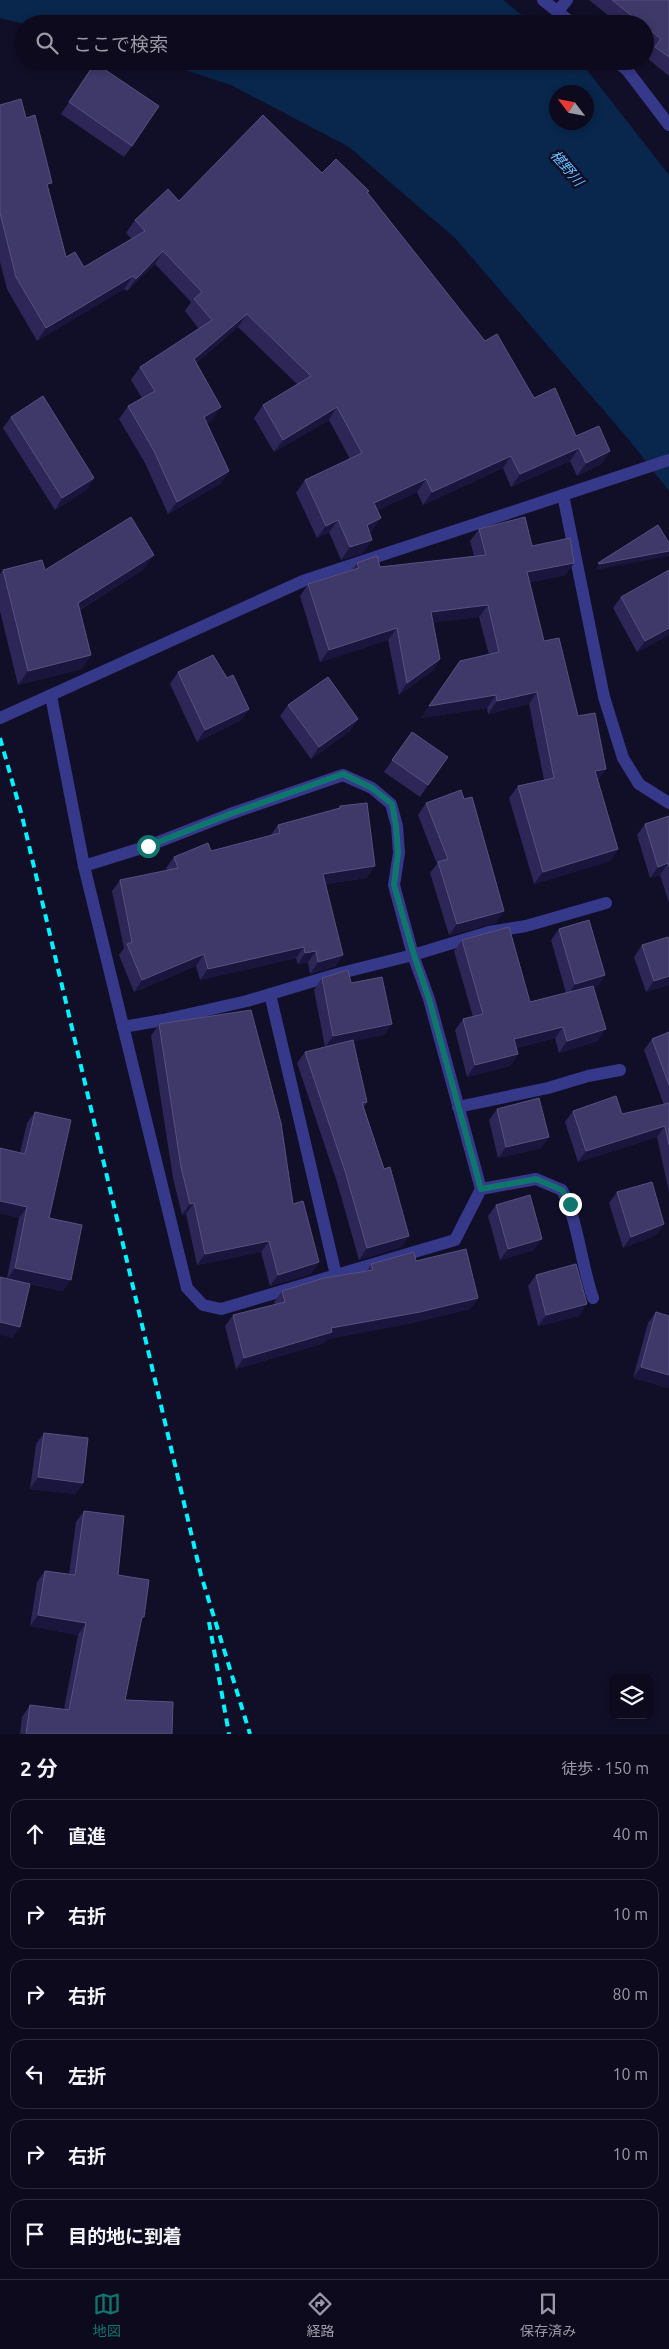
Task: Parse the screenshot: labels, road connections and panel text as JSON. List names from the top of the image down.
{
  "water": ["椹野川"],
  "north": "top left",
  "page": {
    "search": "ここで検索",
    "heading": ["2 分", "徒歩 · 150 m"],
    "list": [
      ["直進", "40 m"],
      ["右折", "10 m"],
      ["右折", "80 m"],
      ["左折", "10 m"],
      ["右折", "10 m"],
      "目的地に到着"
    ],
    "nav": ["地図", "経路", "保存済み"]
  }
}
